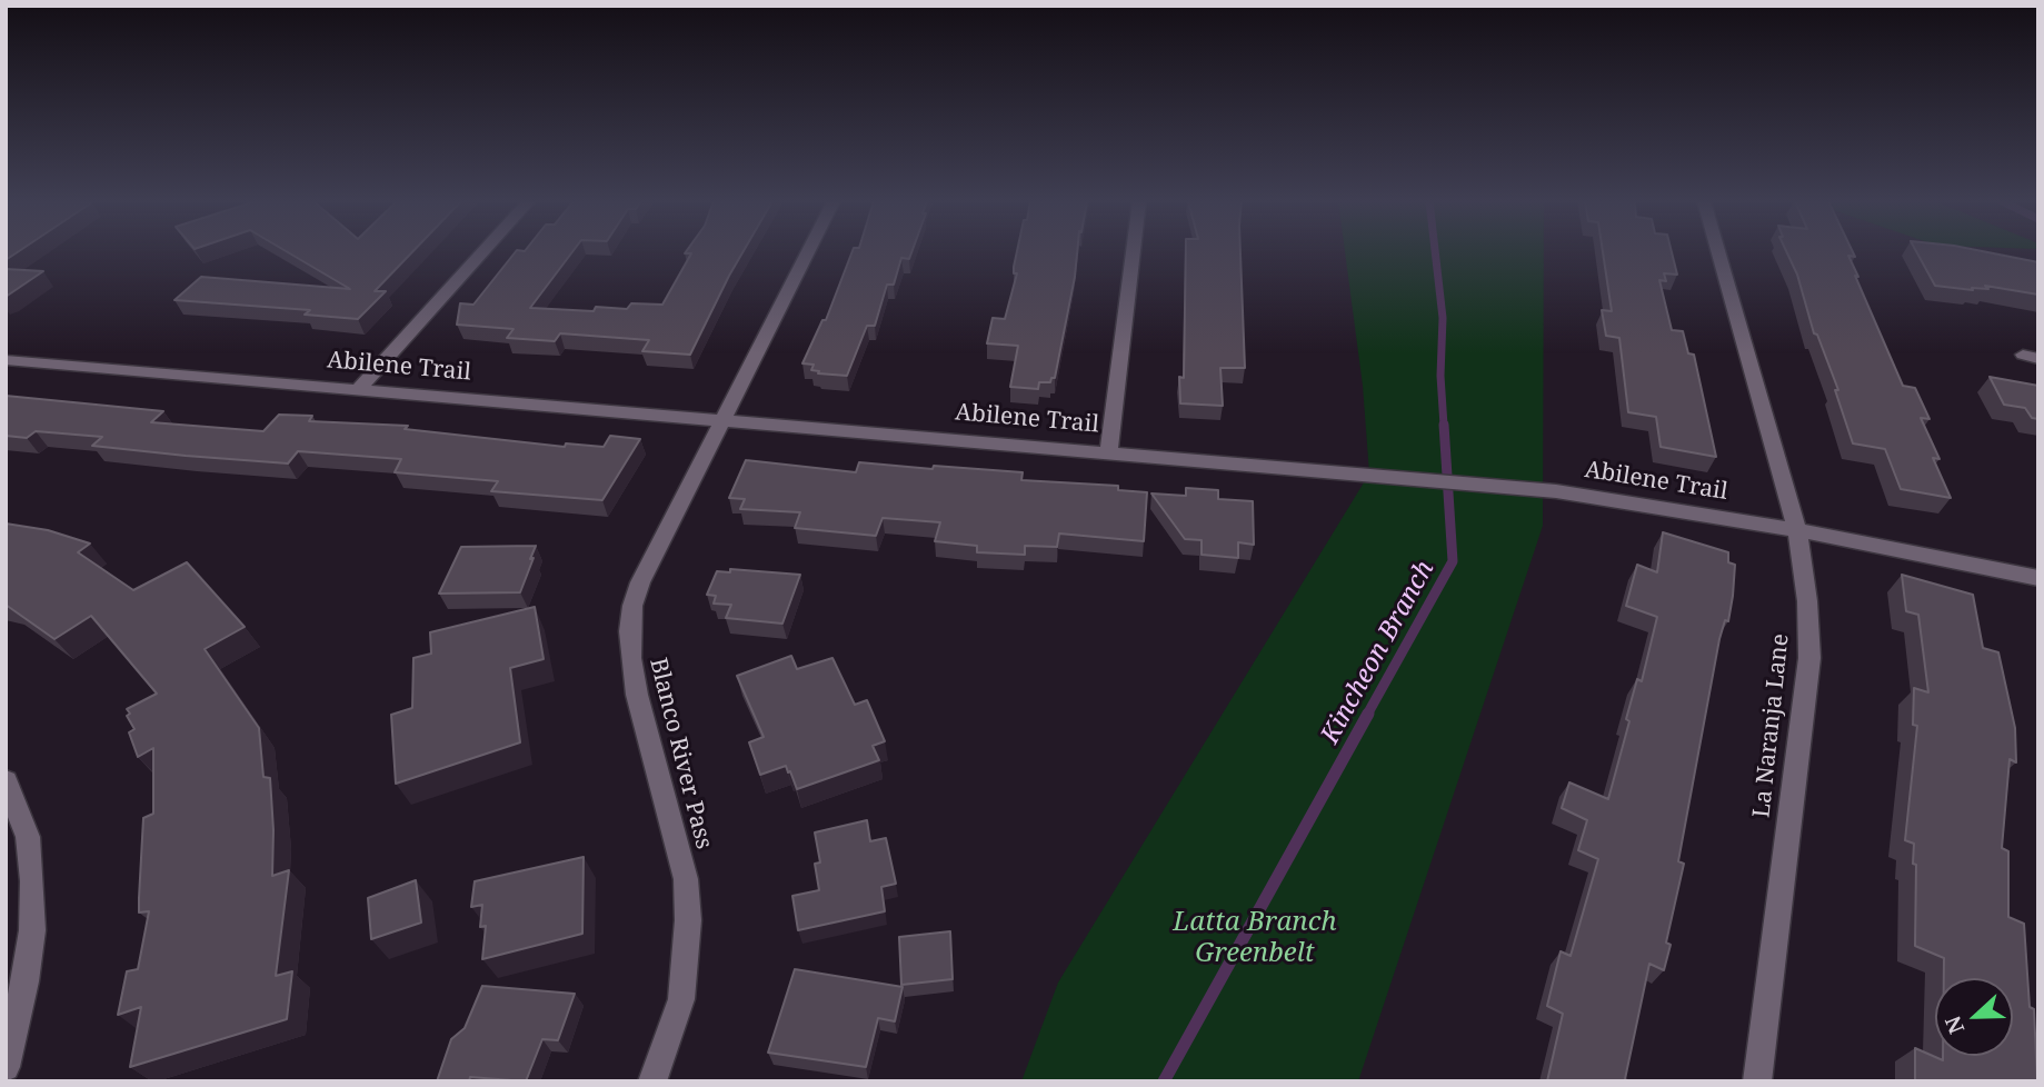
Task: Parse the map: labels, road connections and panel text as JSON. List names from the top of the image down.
{
  "streets": {
    "street": ["Abilene Trail", "La Naranja Lane", "Blanco River Pass"]
  },
  "crossings": [
    ["Abilene Trail", "La Naranja Lane"],
    ["Abilene Trail", "Blanco River Pass"]
  ],
  "water": ["Kincheon Branch"],
  "parks": ["Latta Branch Greenbelt"],
  "north": "left"
}
